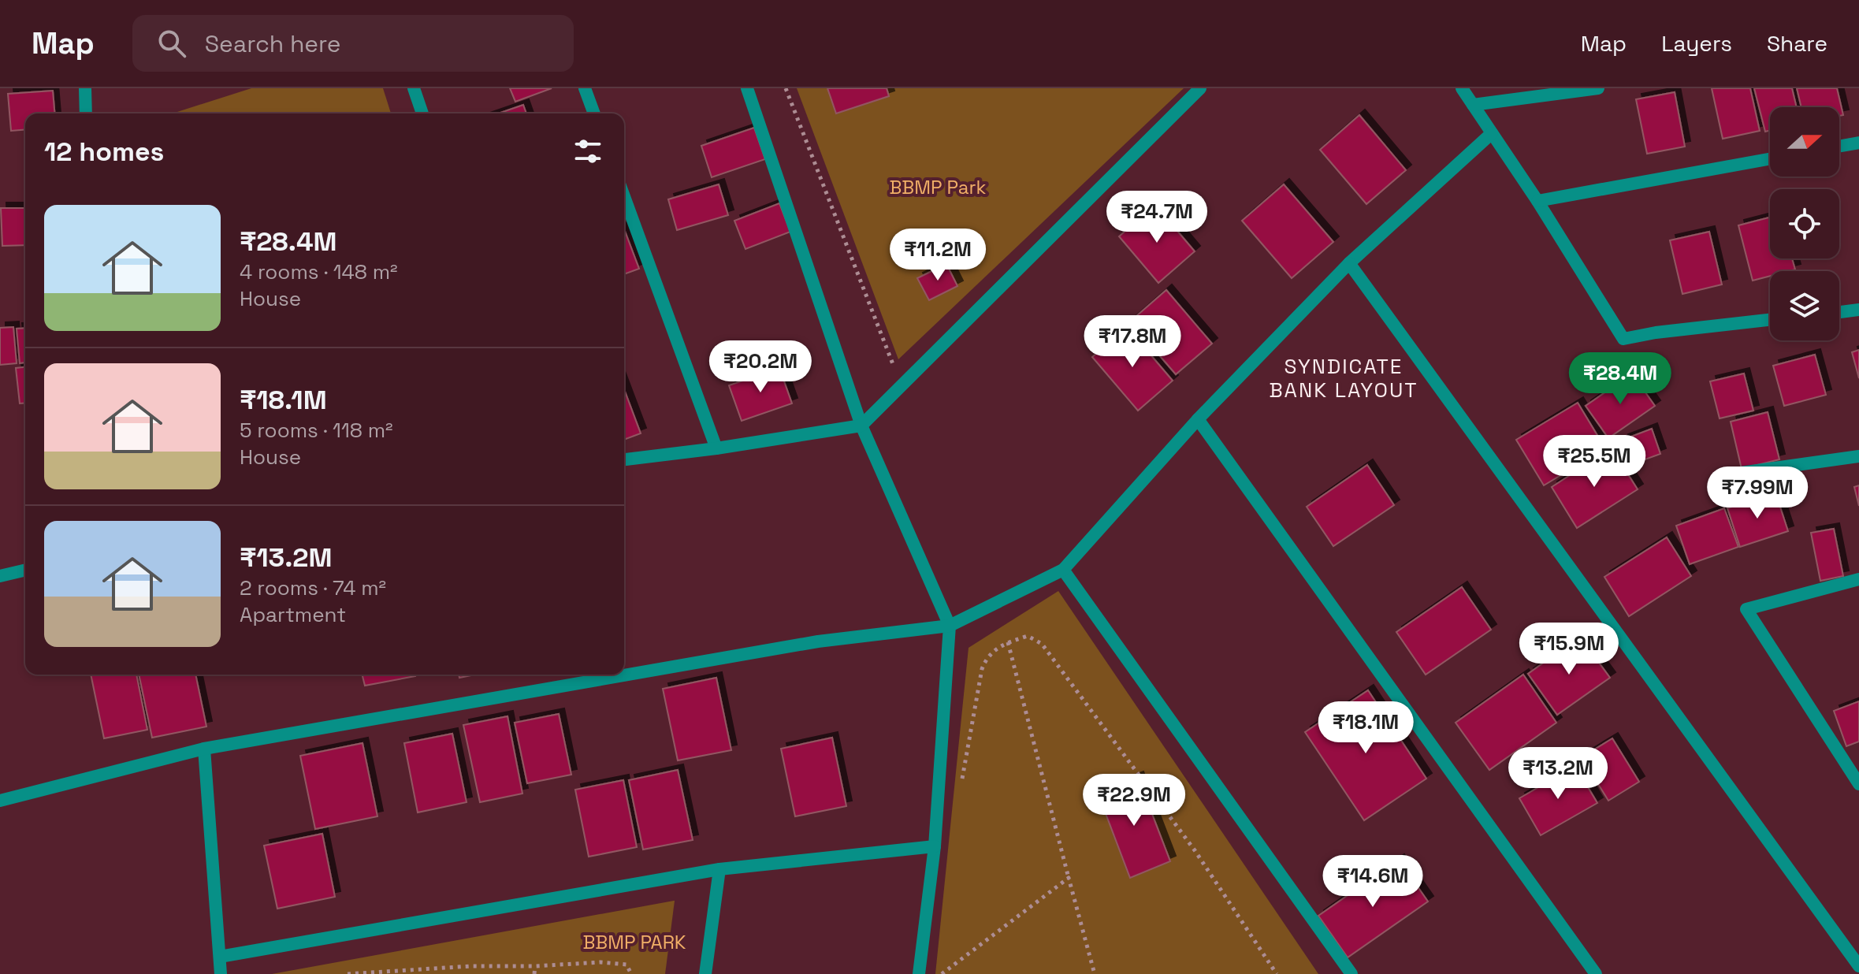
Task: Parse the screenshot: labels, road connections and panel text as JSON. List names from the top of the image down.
{
  "districts": ["SYNDICATE BANK LAYOUT"],
  "parks": ["BBMP Park", "BBMP PARK"],
  "north": "right",
  "page": {
    "header": "Map",
    "search": "Search here",
    "nav": ["Map", "Layers", "Share"],
    "heading": "12 homes",
    "list": [
      {
        "name": "₹28.4M",
        "note": "4 rooms · 148 m² · House"
      },
      {
        "name": "₹18.1M",
        "note": "5 rooms · 118 m² · House"
      },
      {
        "name": "₹13.2M",
        "note": "2 rooms · 74 m² · Apartment"
      }
    ],
    "price": [
      "₹24.7M",
      "₹11.2M",
      "₹17.8M",
      "₹20.2M",
      "₹28.4M",
      "₹25.5M",
      "₹7.99M",
      "₹15.9M",
      "₹18.1M",
      "₹13.2M",
      "₹22.9M",
      "₹14.6M"
    ]
  }
}
